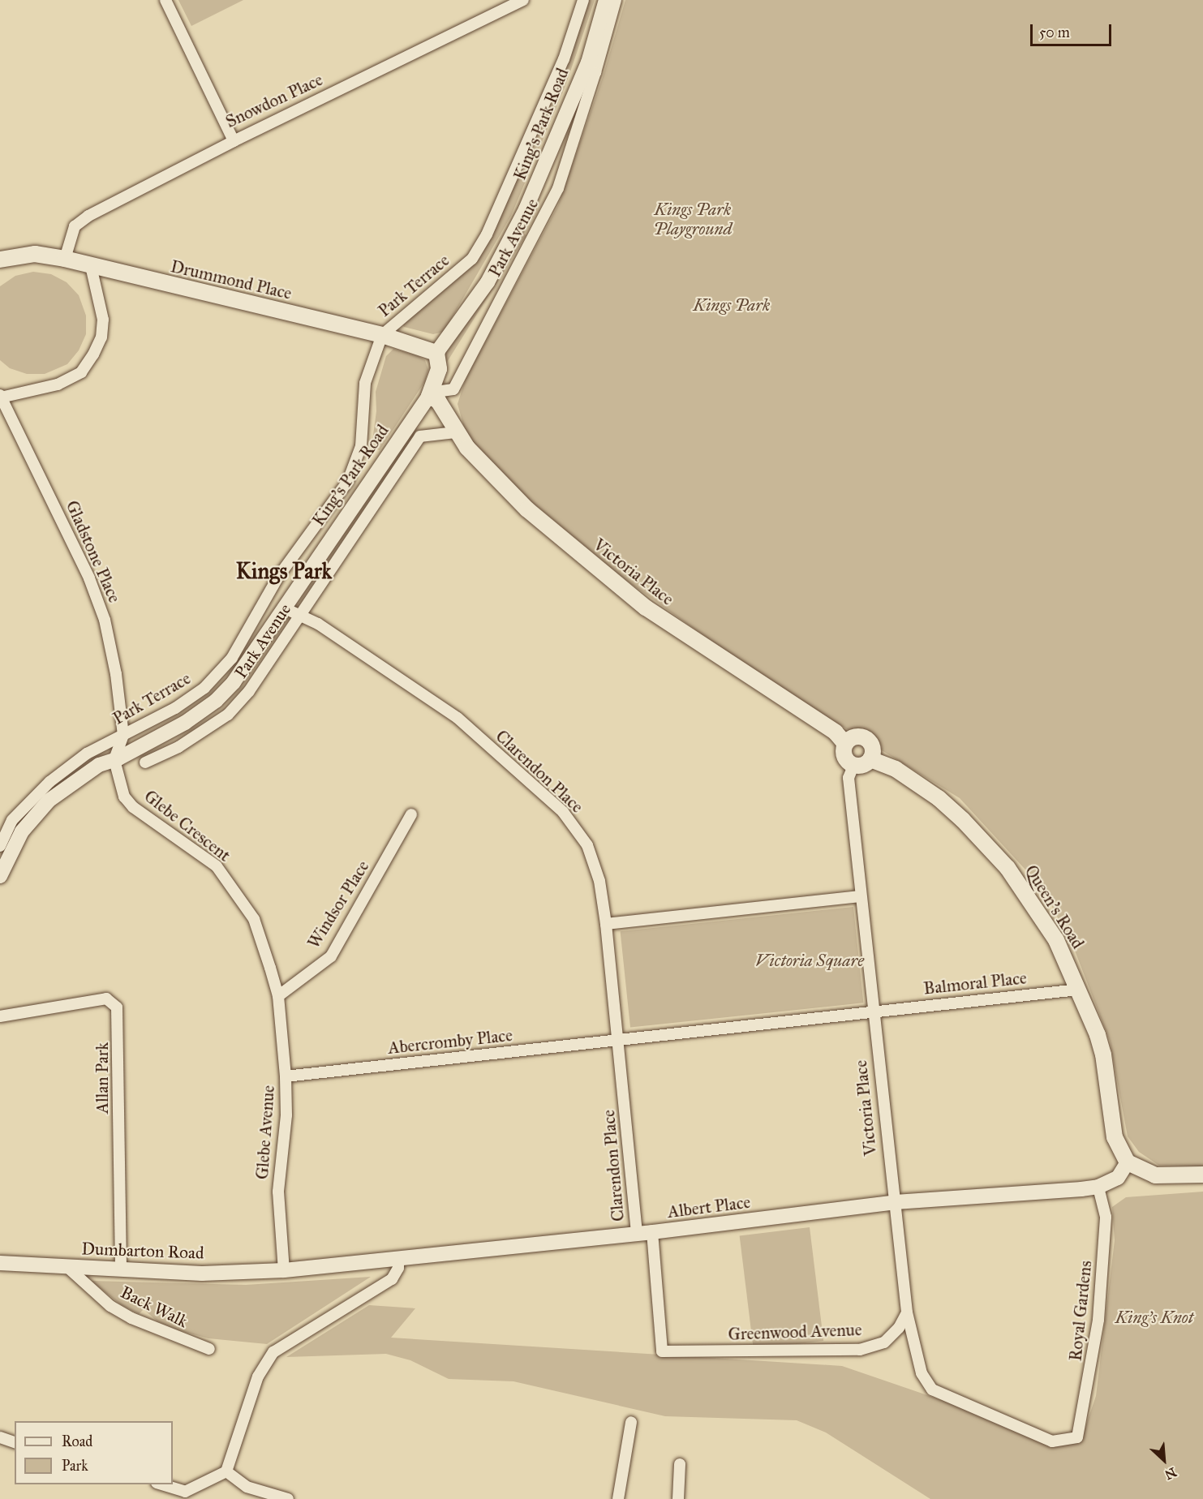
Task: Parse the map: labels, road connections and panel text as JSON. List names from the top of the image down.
{
  "streets": {
    "main road": [
      "King's Park Road",
      "Drummond Place",
      "Victoria Place",
      "Queen's Road"
    ],
    "street": [
      "Snowdon Place",
      "Park Avenue",
      "Park Terrace",
      "Gladstone Place",
      "Clarendon Place",
      "Glebe Crescent",
      "Windsor Place",
      "Balmoral Place",
      "Abercromby Place",
      "Allan Park",
      "Glebe Avenue",
      "Albert Place",
      "Dumbarton Road",
      "Back Walk",
      "Royal Gardens",
      "Greenwood Avenue"
    ]
  },
  "crossings": [
    ["Snowdon Place", "Drummond Place"],
    ["King's Park Road", "Park Avenue"],
    ["King's Park Road", "Drummond Place"],
    ["King's Park Road", "Gladstone Place"],
    ["King's Park Road", "Victoria Place"],
    ["King's Park Road", "Clarendon Place"],
    ["King's Park Road", "Glebe Crescent"],
    ["Park Avenue", "Victoria Place"],
    ["Park Avenue", "Clarendon Place"],
    ["Drummond Place", "Park Terrace"],
    ["Park Terrace", "Gladstone Place"],
    ["Gladstone Place", "Glebe Crescent"],
    ["Victoria Place", "Queen's Road"],
    ["Victoria Place", "Balmoral Place"],
    ["Victoria Place", "Albert Place"],
    ["Victoria Place", "Royal Gardens"],
    ["Victoria Place", "Greenwood Avenue"],
    ["Clarendon Place", "Abercromby Place"],
    ["Clarendon Place", "Albert Place"],
    ["Glebe Crescent", "Windsor Place"],
    ["Glebe Crescent", "Glebe Avenue"],
    ["Windsor Place", "Glebe Avenue"],
    ["Queen's Road", "Balmoral Place"],
    ["Queen's Road", "Albert Place"],
    ["Abercromby Place", "Glebe Avenue"],
    ["Allan Park", "Dumbarton Road"],
    ["Glebe Avenue", "Albert Place"],
    ["Glebe Avenue", "Dumbarton Road"],
    ["Albert Place", "Dumbarton Road"],
    ["Albert Place", "Royal Gardens"],
    ["Albert Place", "Greenwood Avenue"],
    ["Dumbarton Road", "Back Walk"],
    ["Royal Gardens", "Greenwood Avenue"]
  ],
  "districts": ["Kings Park"],
  "parks": [
    "Kings Park Playground",
    "Kings Park",
    "Victoria Square",
    "King's Knot"
  ],
  "legend": ["Road", "Park"],
  "scale_bar": "50 m",
  "north": "bottom right"
}
